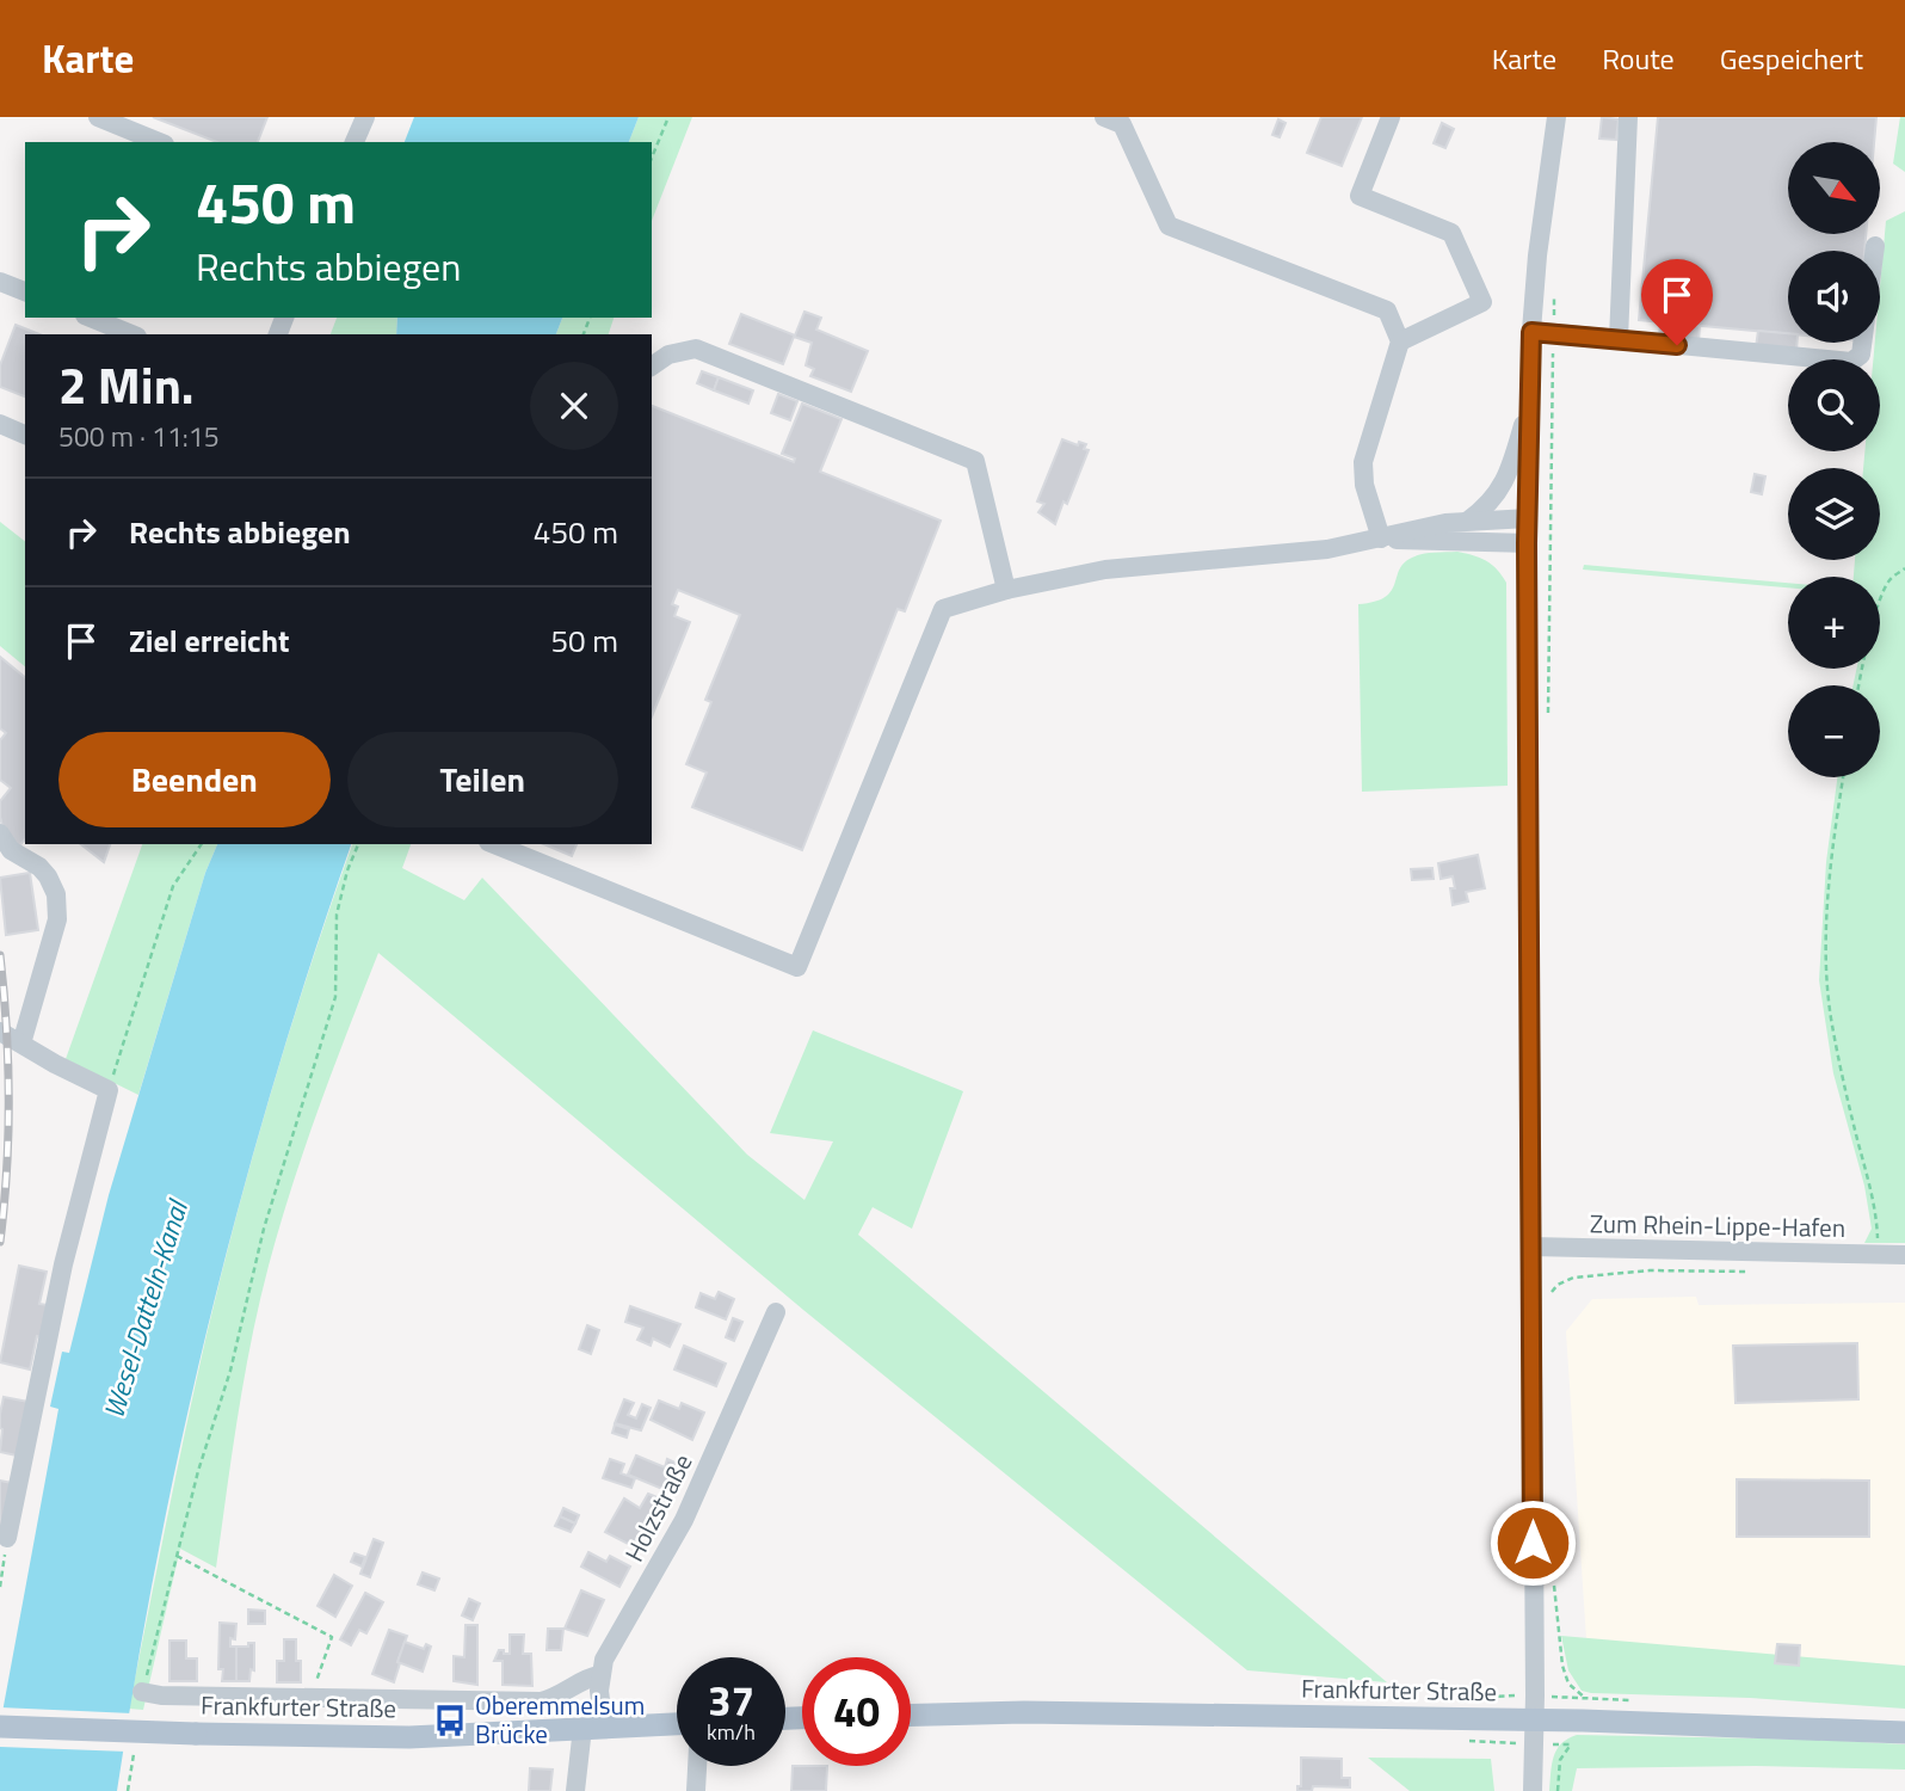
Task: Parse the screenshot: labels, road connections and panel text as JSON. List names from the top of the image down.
{
  "streets": {
    "main road": ["Frankfurter Straße"],
    "street": ["Zum Rhein-Lippe-Hafen", "Holzstraße"]
  },
  "crossings": [
    ["Holzstraße", "Frankfurter Straße"]
  ],
  "water": ["Wesel-Datteln-Kanal"],
  "places": {
    "bus stop": ["Oberemmelsum Brücke"]
  },
  "north": "bottom right",
  "page": {
    "header": "Karte",
    "nav": ["Karte", "Route", "Gespeichert"],
    "map_buttons": ["+", "−"],
    "turn": ["450 m", "Rechts abbiegen"],
    "heading": ["2 Min.", "500 m · 11:15"],
    "list": [
      {
        "name": "Rechts abbiegen",
        "value": "450 m"
      },
      {
        "name": "Ziel erreicht",
        "value": "50 m"
      }
    ],
    "buttons": ["Beenden", "Teilen"],
    "speed": "37 km/h",
    "limit": "40"
  }
}
